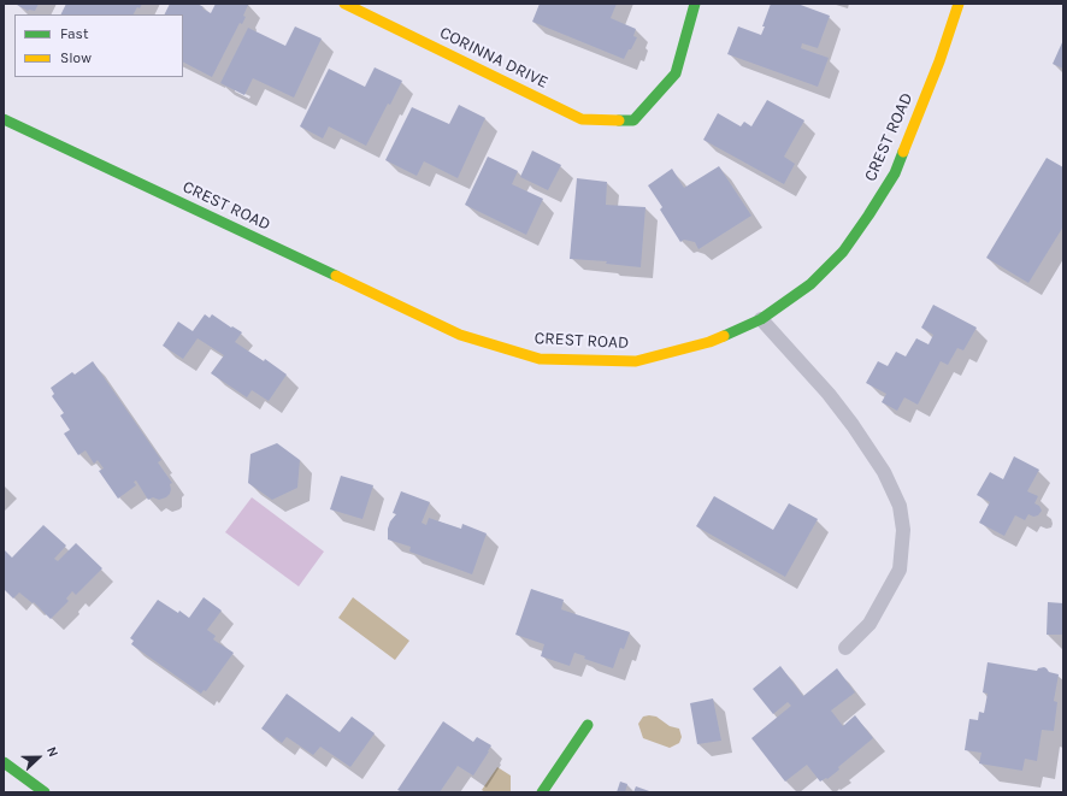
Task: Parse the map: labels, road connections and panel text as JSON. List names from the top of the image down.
{
  "streets": {
    "street": ["CORINNA DRIVE", "CREST ROAD"]
  },
  "legend": ["Fast", "Slow"],
  "north": "right"
}
